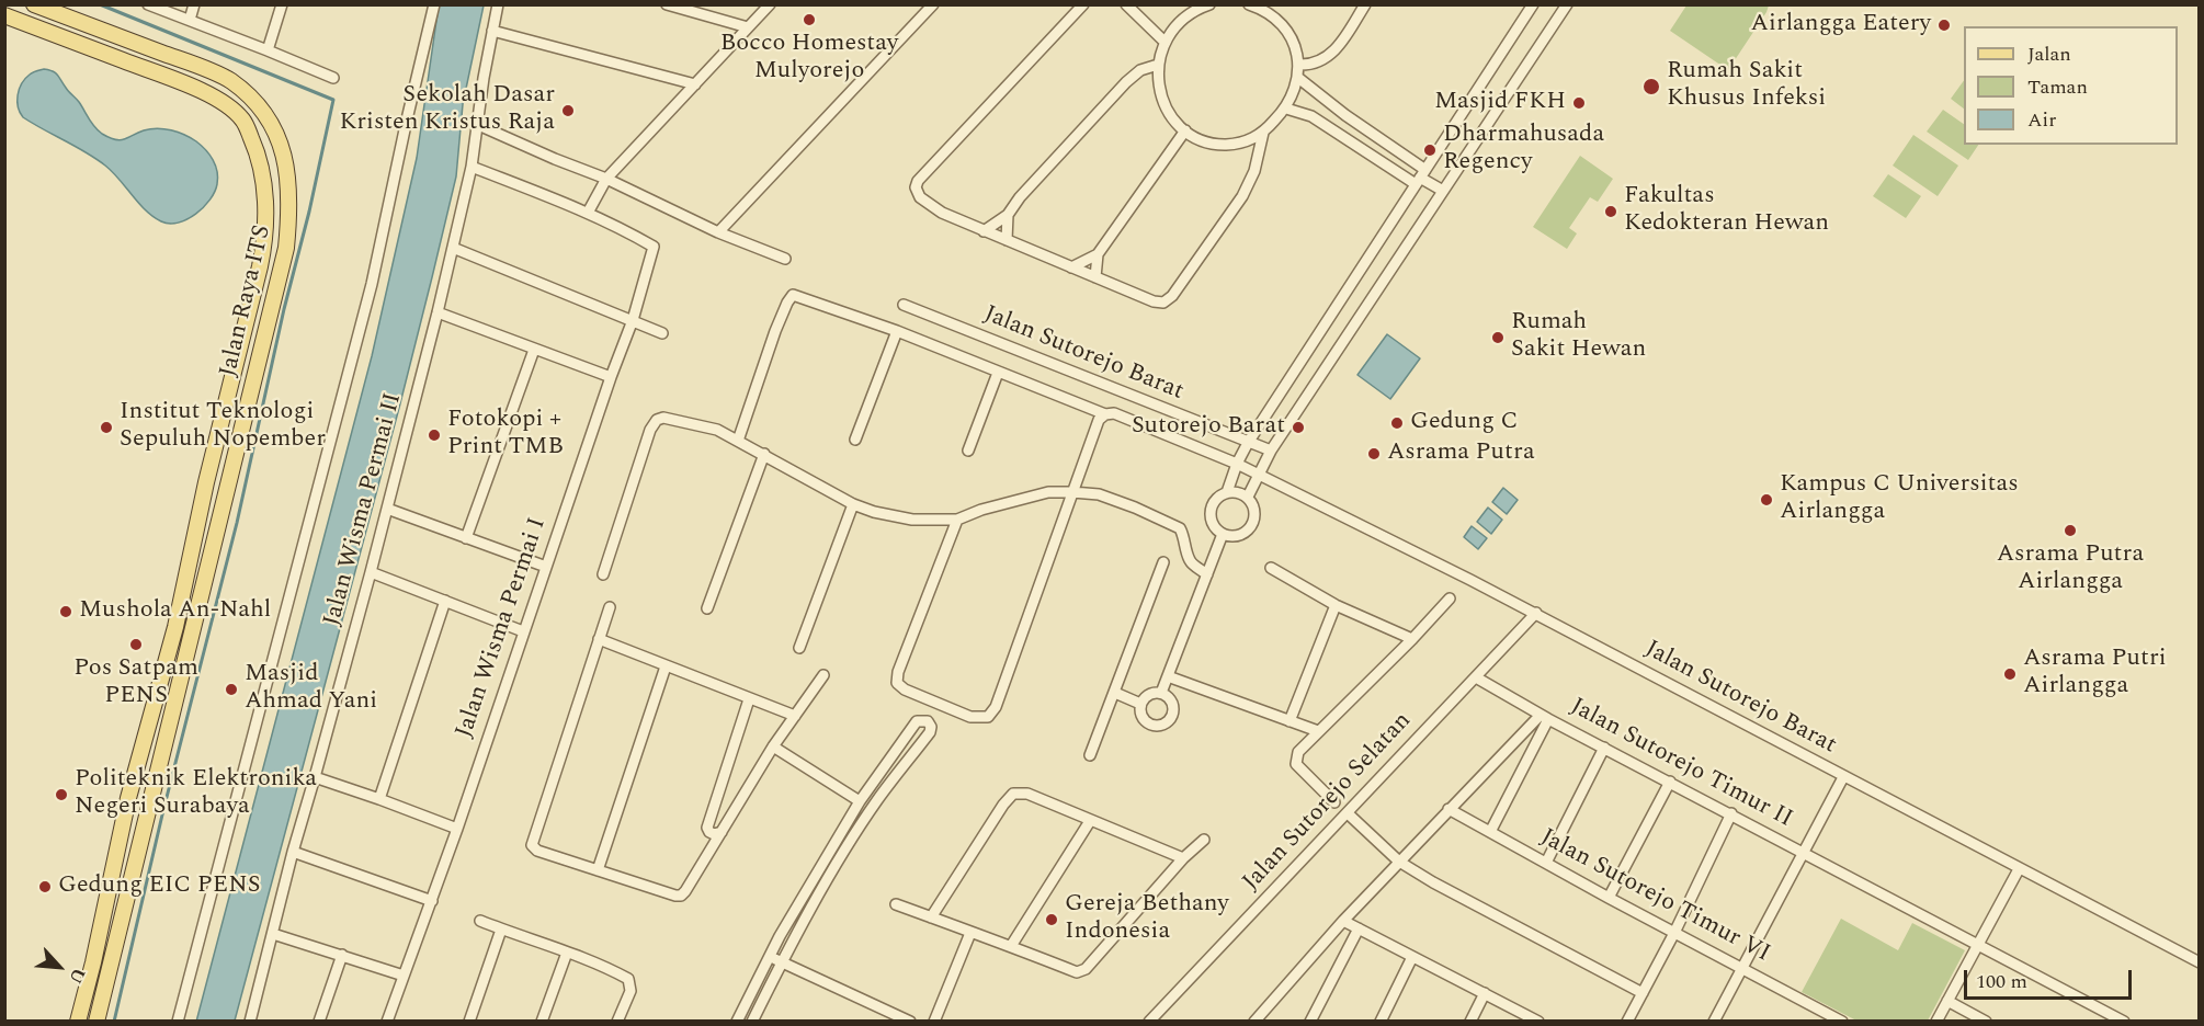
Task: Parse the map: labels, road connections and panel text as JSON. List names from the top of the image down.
{
  "streets": {
    "main road": ["Jalan Raya ITS"],
    "street": [
      "Jalan Sutorejo Barat",
      "Jalan Wisma Permai II",
      "Jalan Wisma Permai I",
      "Jalan Sutorejo Timur II",
      "Jalan Sutorejo Selatan",
      "Jalan Sutorejo Timur VI"
    ]
  },
  "crossings": [
    ["Jalan Sutorejo Barat", "Jalan Sutorejo Selatan"],
    ["Jalan Sutorejo Timur II", "Jalan Sutorejo Selatan"]
  ],
  "places": [
    "Bocco Homestay Mulyorejo",
    "Airlangga Eatery",
    "Rumah Sakit Khusus Infeksi",
    "Masjid FKH",
    "Sekolah Dasar Kristen Kristus Raja",
    "Dharmahusada Regency",
    "Fakultas Kedokteran Hewan",
    "Rumah Sakit Hewan",
    "Gedung C",
    "Institut Teknologi Sepuluh Nopember",
    "Sutorejo Barat",
    "Fotokopi + Print TMB",
    "Asrama Putra",
    "Kampus C Universitas Airlangga",
    "Asrama Putra Airlangga",
    "Mushola An-Nahl",
    "Pos Satpam PENS",
    "Asrama Putri Airlangga",
    "Masjid Ahmad Yani",
    "Politeknik Elektronika Negeri Surabaya",
    "Gedung EIC PENS",
    "Gereja Bethany Indonesia"
  ],
  "legend": ["Jalan", "Taman", "Air"],
  "scale_bar": "100 m",
  "north": "bottom right"
}
